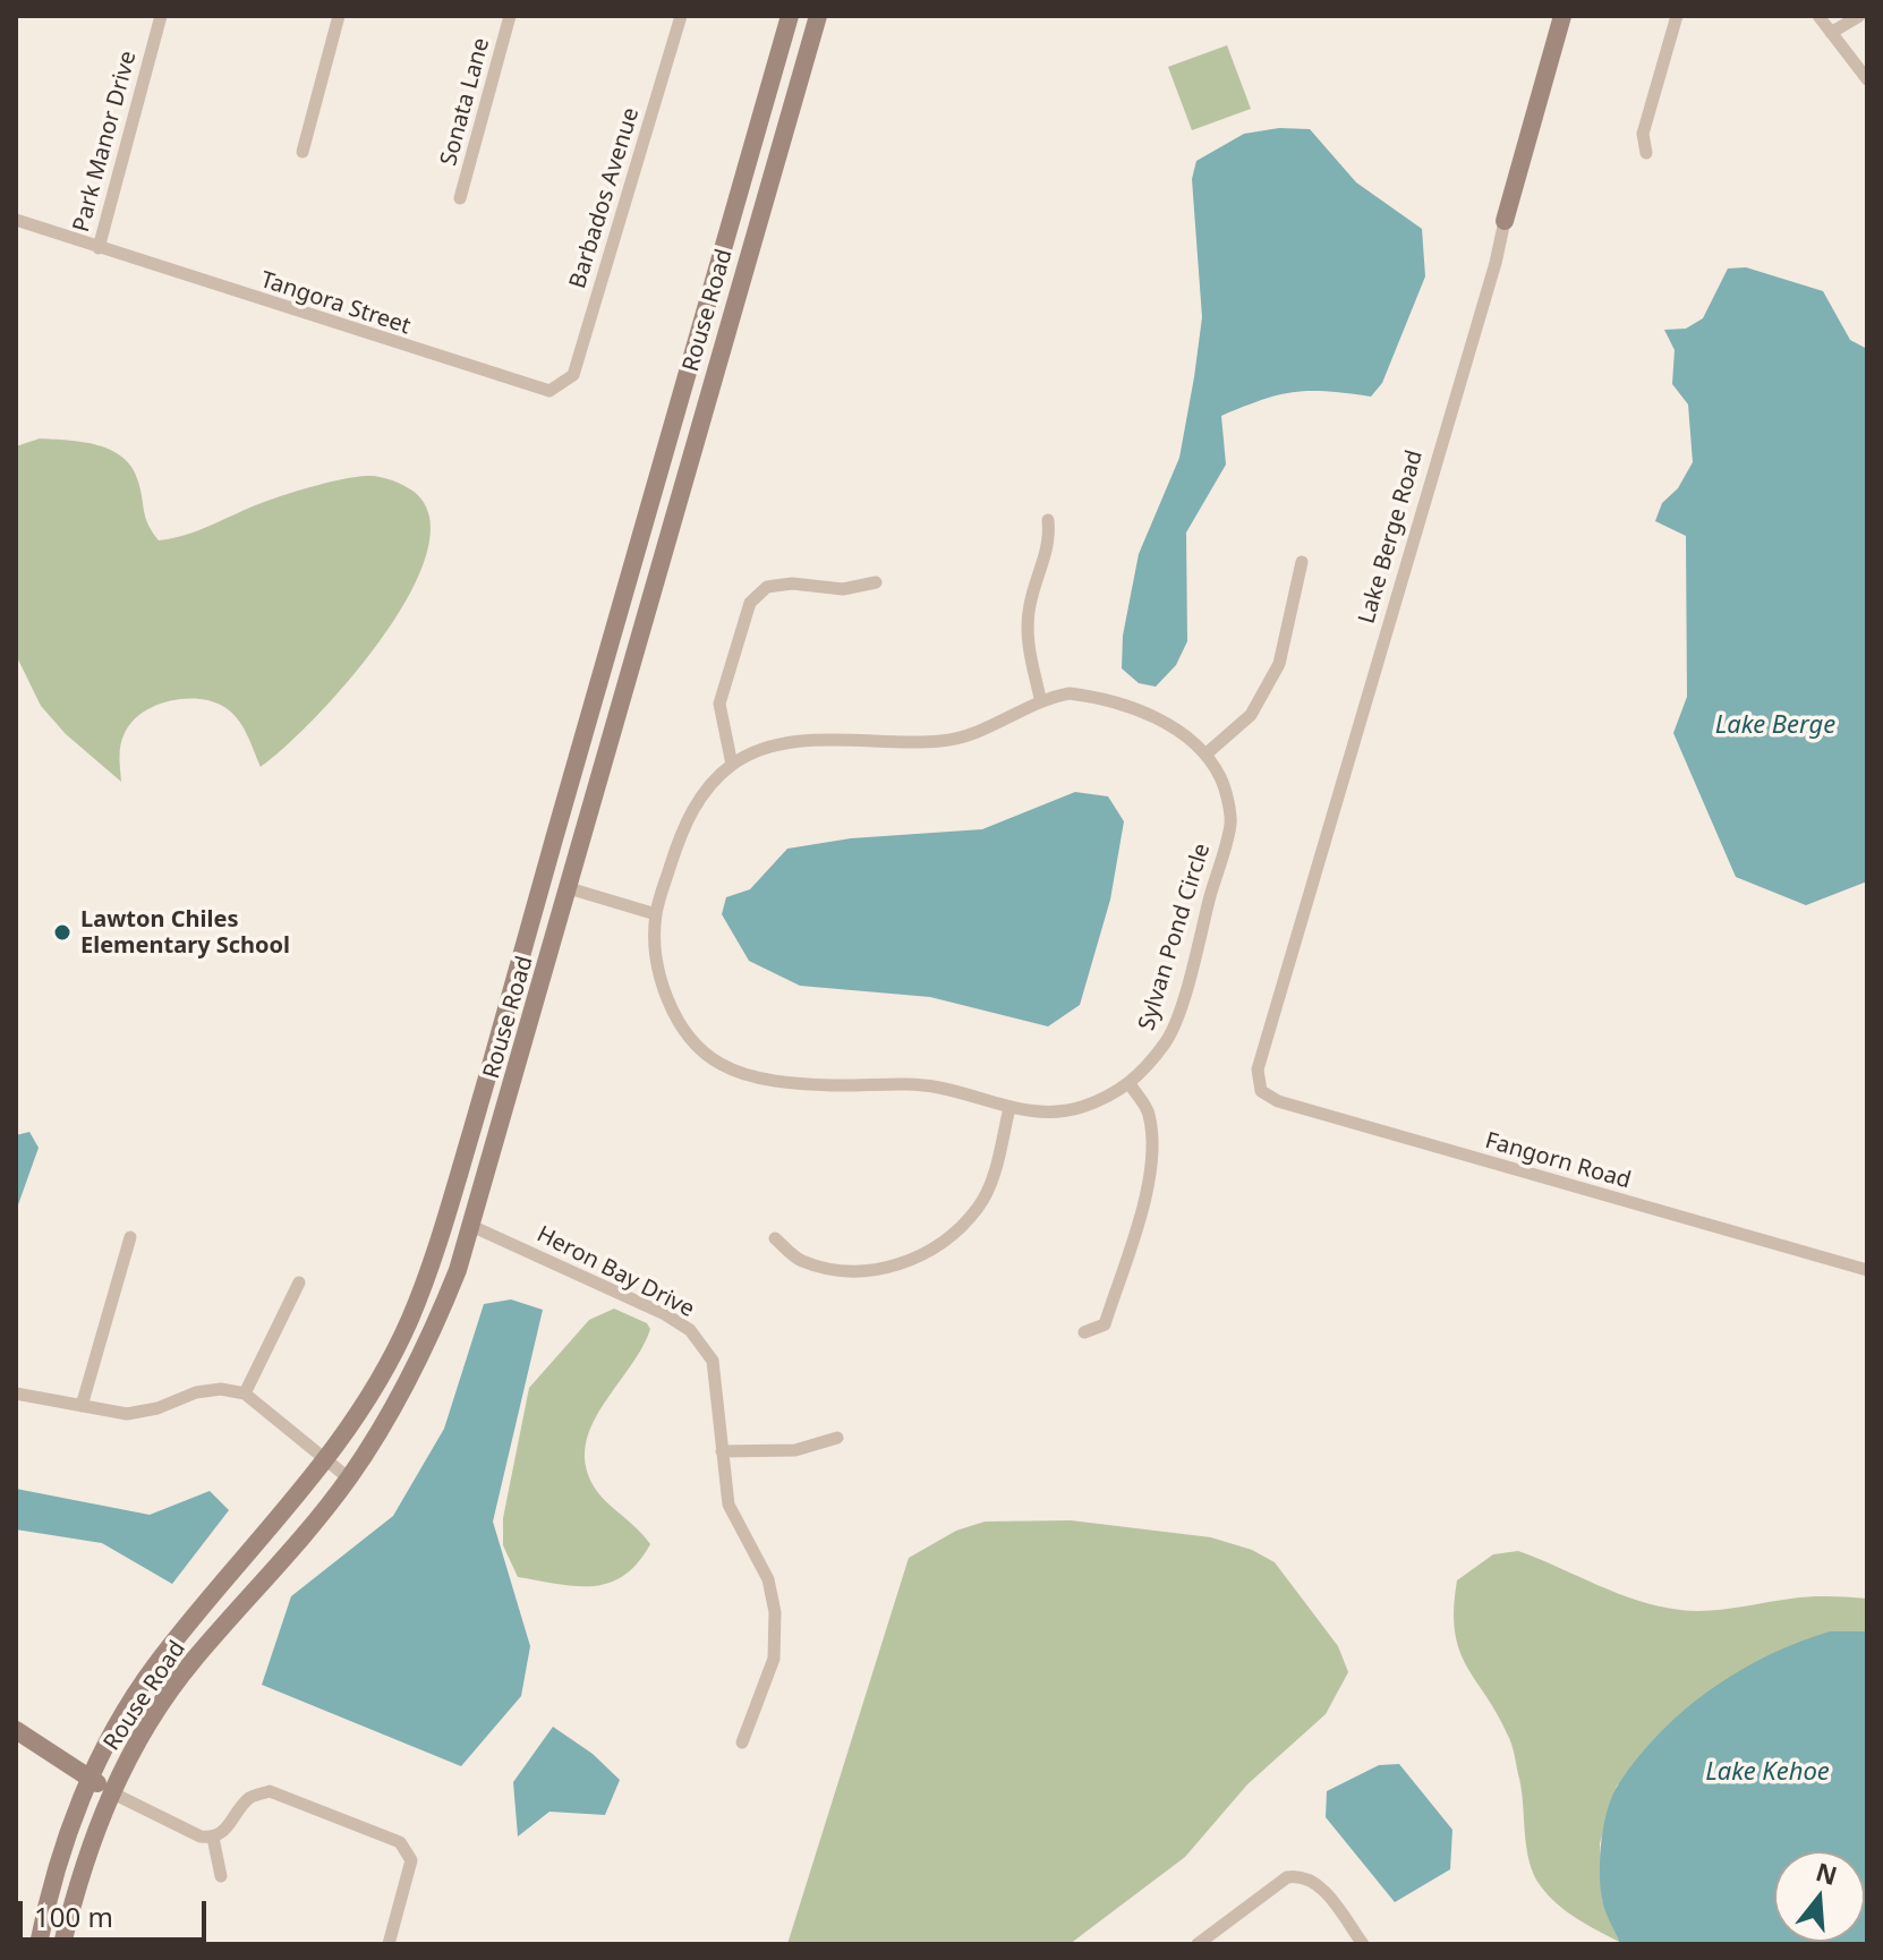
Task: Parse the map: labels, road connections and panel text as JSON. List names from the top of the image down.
{
  "streets": {
    "street": [
      "Sonata Lane",
      "Park Manor Drive",
      "Barbados Avenue",
      "Tangora Street",
      "Rouse Road",
      "Lake Berge Road",
      "Sylvan Pond Circle",
      "Fangorn Road",
      "Heron Bay Drive"
    ]
  },
  "crossings": [
    ["Park Manor Drive", "Tangora Street"],
    ["Barbados Avenue", "Tangora Street"],
    ["Rouse Road", "Heron Bay Drive"],
    ["Lake Berge Road", "Fangorn Road"]
  ],
  "water": ["Lake Berge", "Lake Kehoe"],
  "places": ["Lawton Chiles Elementary School"],
  "scale_bar": "100 m",
  "north": "top"
}
